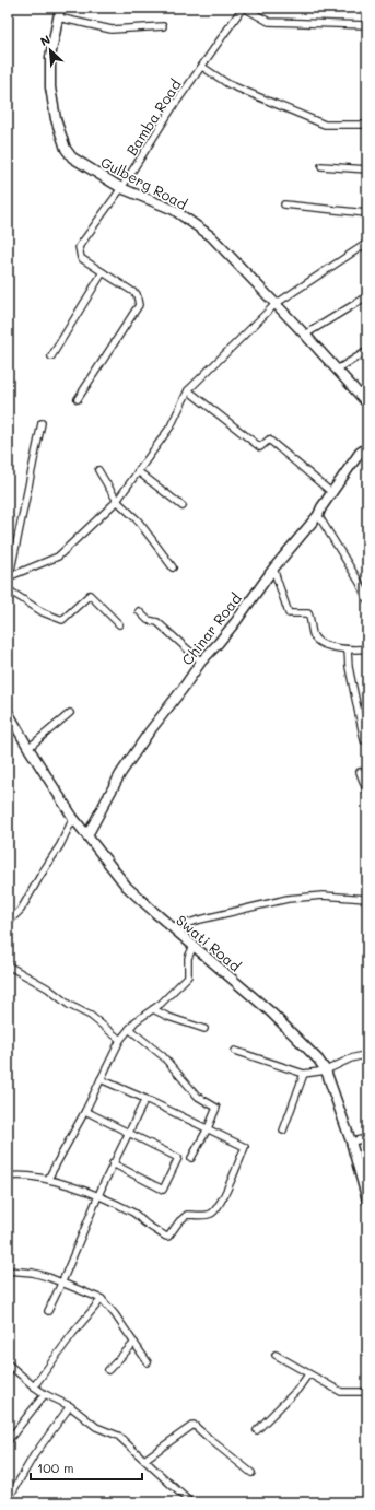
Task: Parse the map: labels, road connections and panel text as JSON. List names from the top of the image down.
{
  "streets": {
    "street": [
      "Bamba Road",
      "Gulberg Road",
      "Chinar Road",
      "Swati Road"
    ]
  },
  "crossings": [
    ["Bamba Road", "Gulberg Road"],
    ["Chinar Road", "Swati Road"]
  ],
  "scale_bar": "100 m",
  "north": "top left"
}
